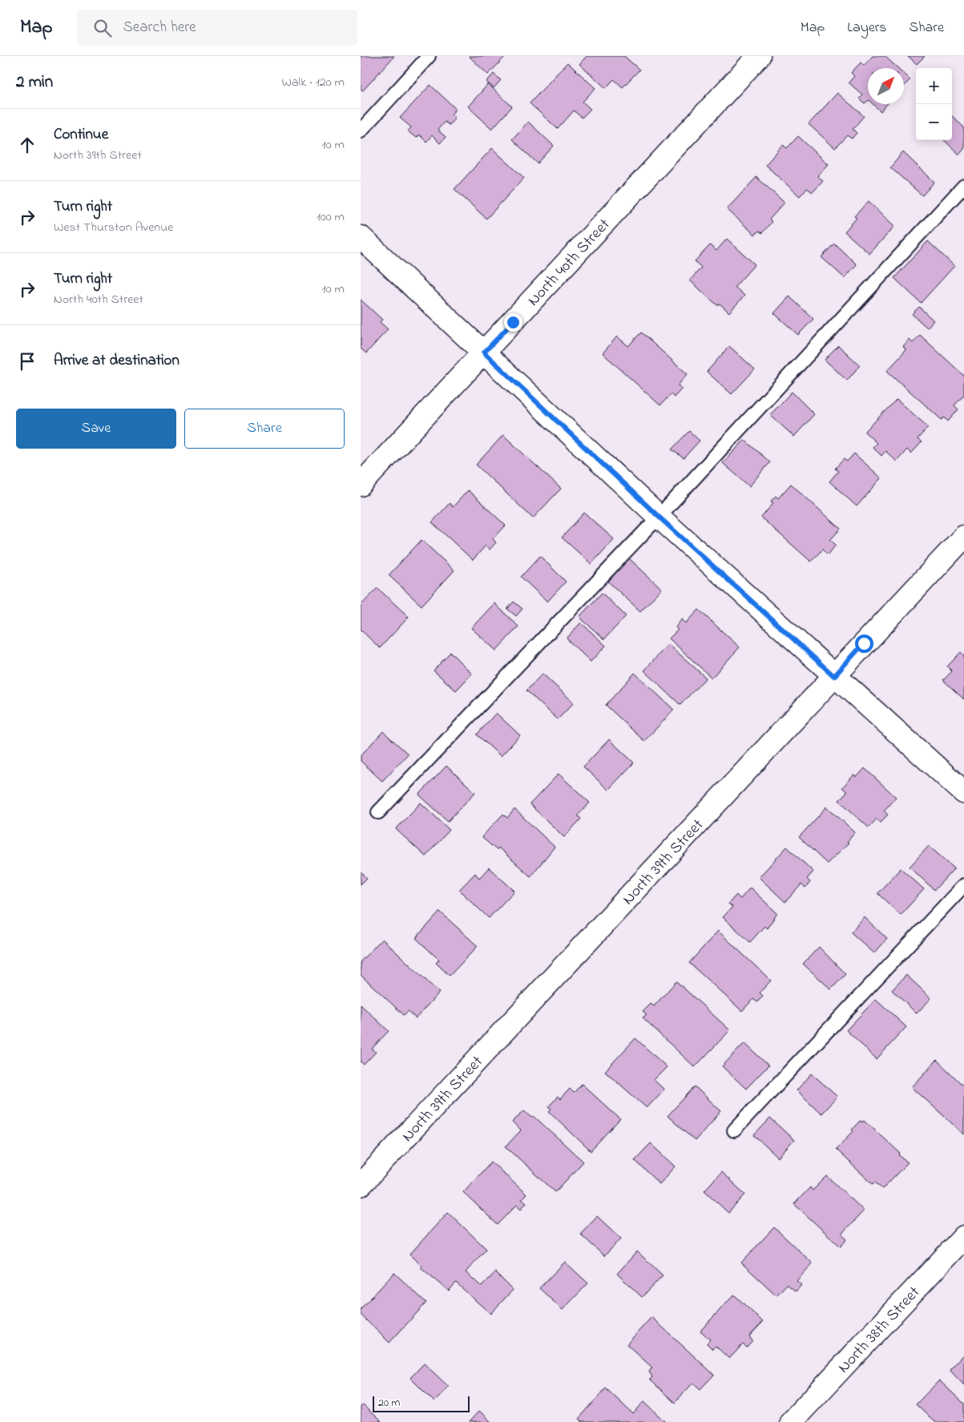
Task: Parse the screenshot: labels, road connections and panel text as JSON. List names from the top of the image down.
{
  "streets": {
    "street": ["North 40th Street", "North 39th Street", "North 38th Street"]
  },
  "scale_bar": "20 m",
  "north": "top right",
  "page": {
    "header": "Map",
    "search": "Search here",
    "nav": ["Map", "Layers", "Share"],
    "heading": ["2 min", "Walk · 120 m"],
    "map_buttons": ["+", "−"],
    "list": [
      ["Continue", "North 39th Street", "10 m"],
      ["Turn right", "West Thurston Avenue", "100 m"],
      ["Turn right", "North 40th Street", "10 m"],
      "Arrive at destination"
    ],
    "buttons": ["Save", "Share"],
    "scale": "20 m"
  }
}
